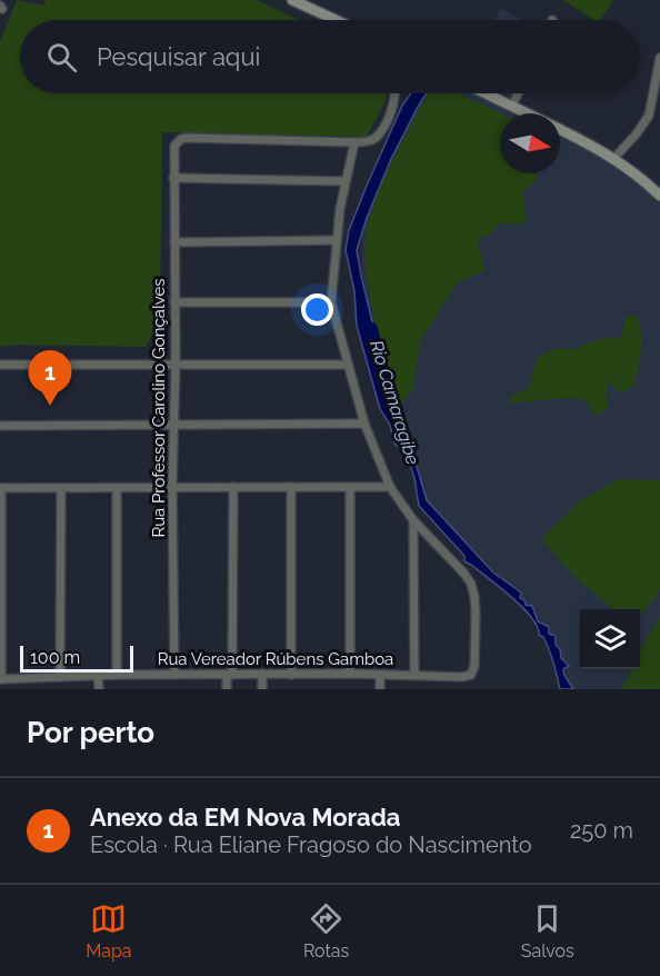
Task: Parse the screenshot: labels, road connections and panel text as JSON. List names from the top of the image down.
{
  "streets": {
    "street": ["Rua Professor Carolino Gonçalves", "Rua Vereador Rúbens Gamboa"]
  },
  "crossings": [
    ["Rua Professor Carolino Gonçalves", "Rua Vereador Rúbens Gamboa"]
  ],
  "water": ["Rio Camaragibe"],
  "scale_bar": "100 m",
  "north": "right",
  "page": {
    "search": "Pesquisar aqui",
    "pins": "1",
    "scale": "100 m",
    "heading": "Por perto",
    "list": [
      {
        "mark": "1",
        "name": "Anexo da EM Nova Morada",
        "note": "Escola · Rua Eliane Fragoso do Nascimento",
        "value": "250 m"
      }
    ],
    "nav": ["Mapa", "Rotas", "Salvos"]
  }
}
